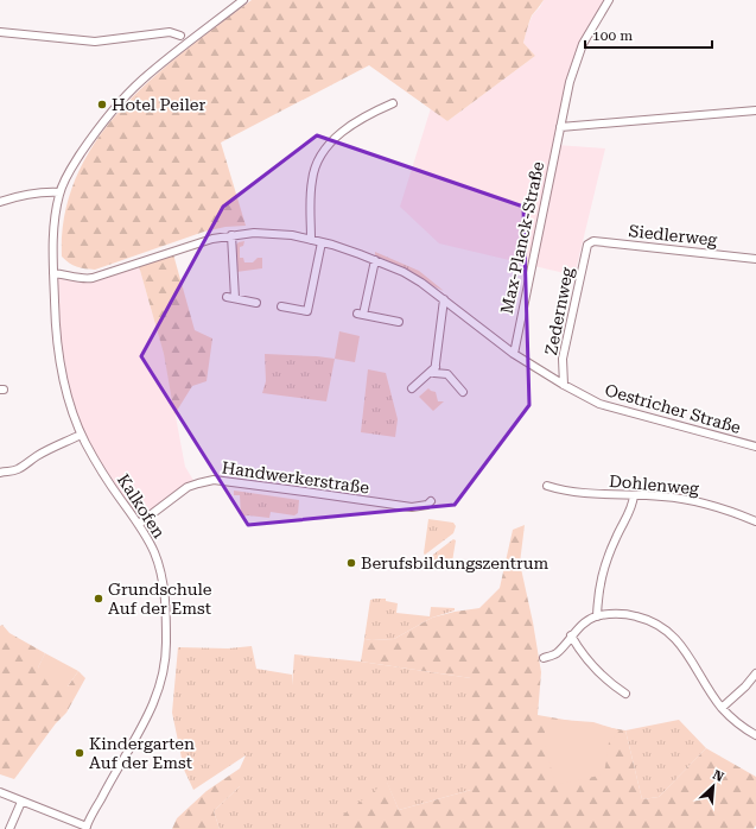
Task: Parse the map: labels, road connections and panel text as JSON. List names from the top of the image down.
{
  "streets": {
    "street": [
      "Siedlerweg",
      "Max-Planck-Straße",
      "Zedernweg",
      "Oestricher Straße",
      "Handwerkerstraße",
      "Dohlenweg",
      "Kalkofen"
    ]
  },
  "crossings": [
    ["Siedlerweg", "Zedernweg"],
    ["Max-Planck-Straße", "Oestricher Straße"],
    ["Zedernweg", "Oestricher Straße"],
    ["Oestricher Straße", "Kalkofen"],
    ["Handwerkerstraße", "Kalkofen"]
  ],
  "places": [
    "Hotel Peiler",
    "Berufsbildungszentrum",
    "Grundschule Auf der Emst",
    "Kindergarten Auf der Emst"
  ],
  "scale_bar": "100 m",
  "north": "top right"
}
